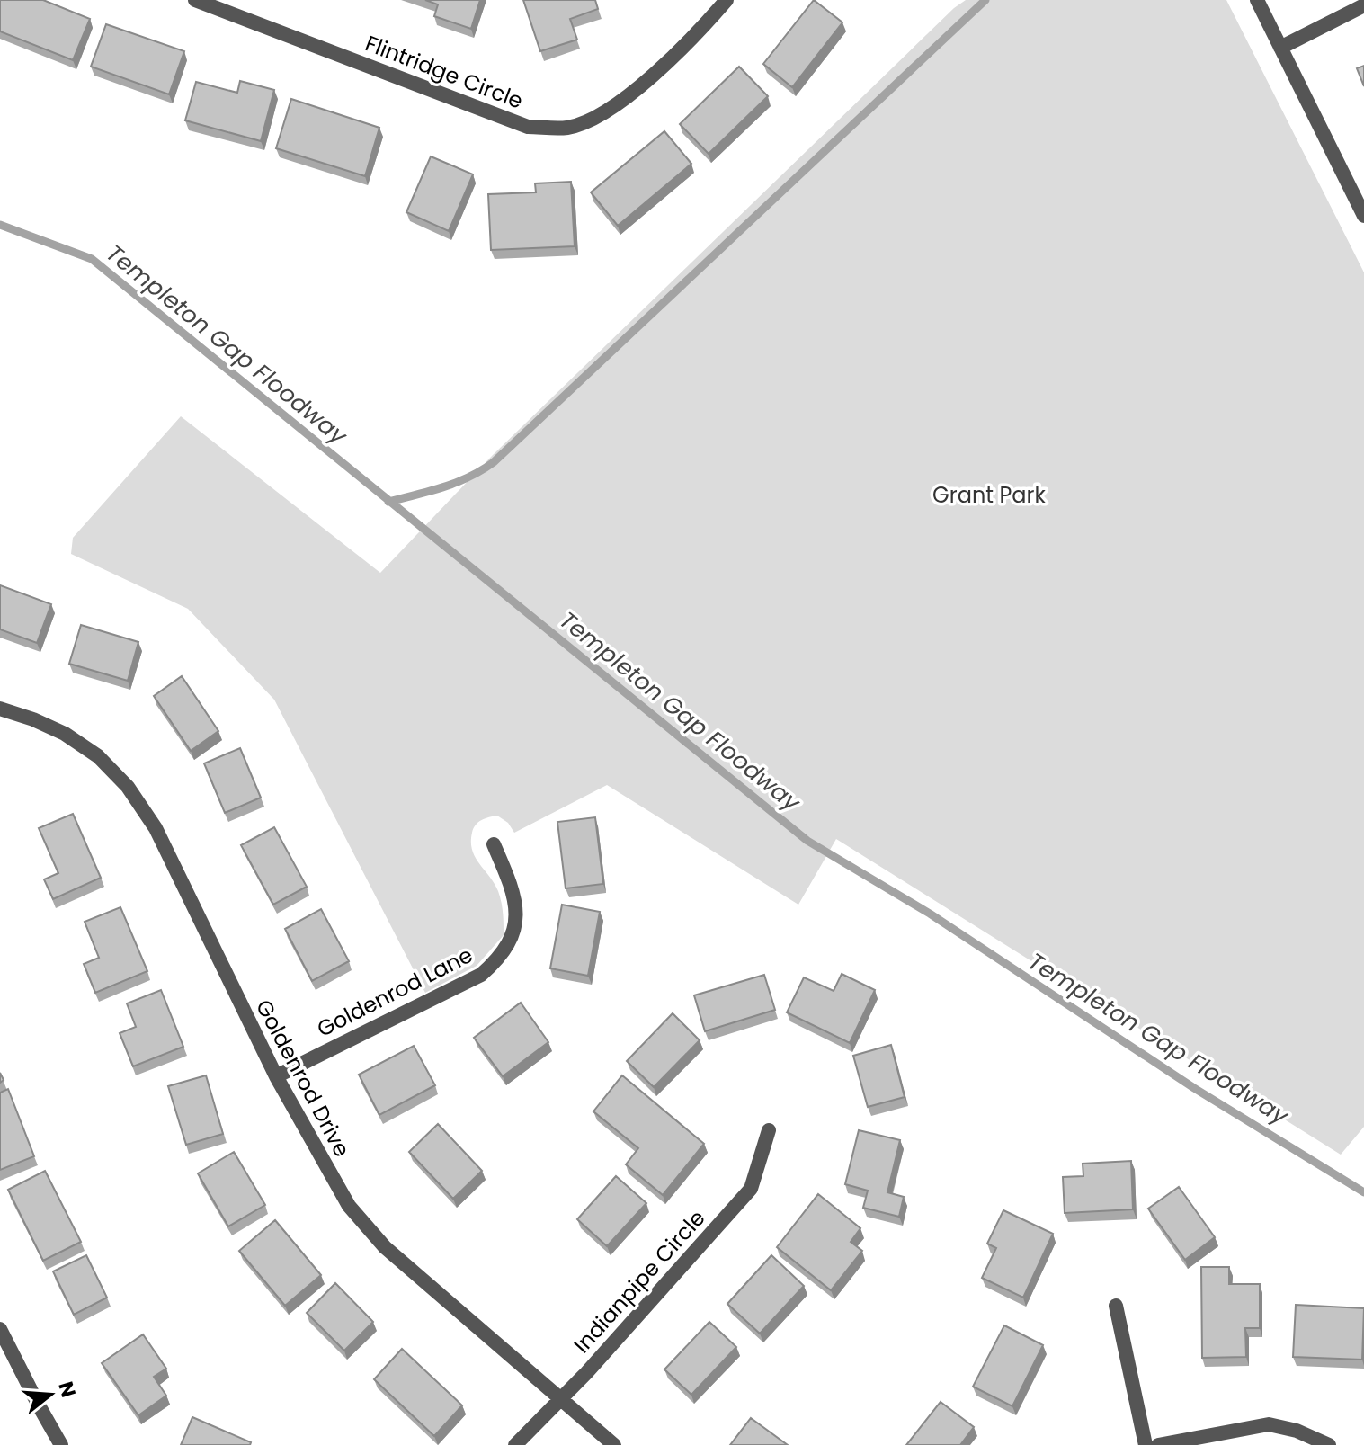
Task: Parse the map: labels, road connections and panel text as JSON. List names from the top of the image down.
{
  "streets": {
    "street": [
      "Flintridge Circle",
      "Goldenrod Lane",
      "Goldenrod Drive",
      "Indianpipe Circle"
    ]
  },
  "crossings": [
    ["Goldenrod Lane", "Goldenrod Drive"],
    ["Goldenrod Drive", "Indianpipe Circle"]
  ],
  "water": ["Templeton Gap Floodway"],
  "parks": ["Grant Park"],
  "north": "right"
}
